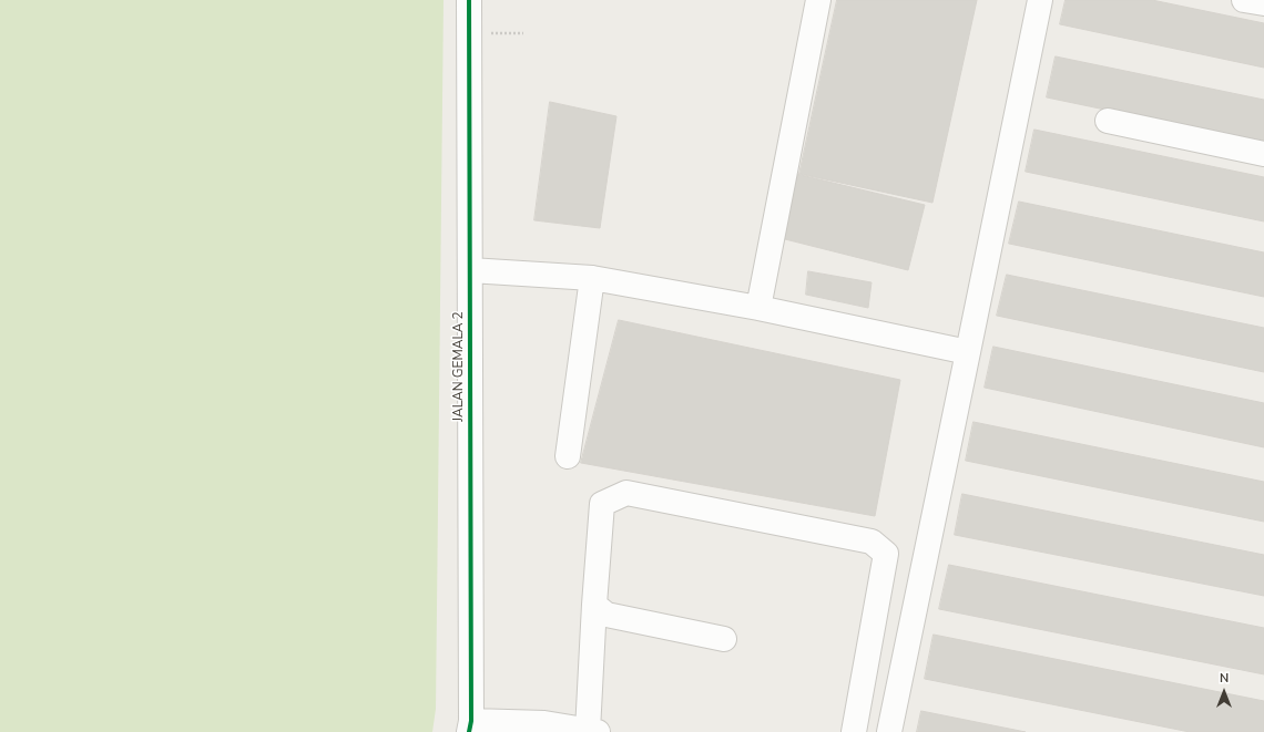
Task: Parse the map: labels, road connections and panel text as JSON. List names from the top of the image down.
{
  "streets": {
    "street": ["JALAN GEMALA 2"]
  },
  "north": "top"
}
